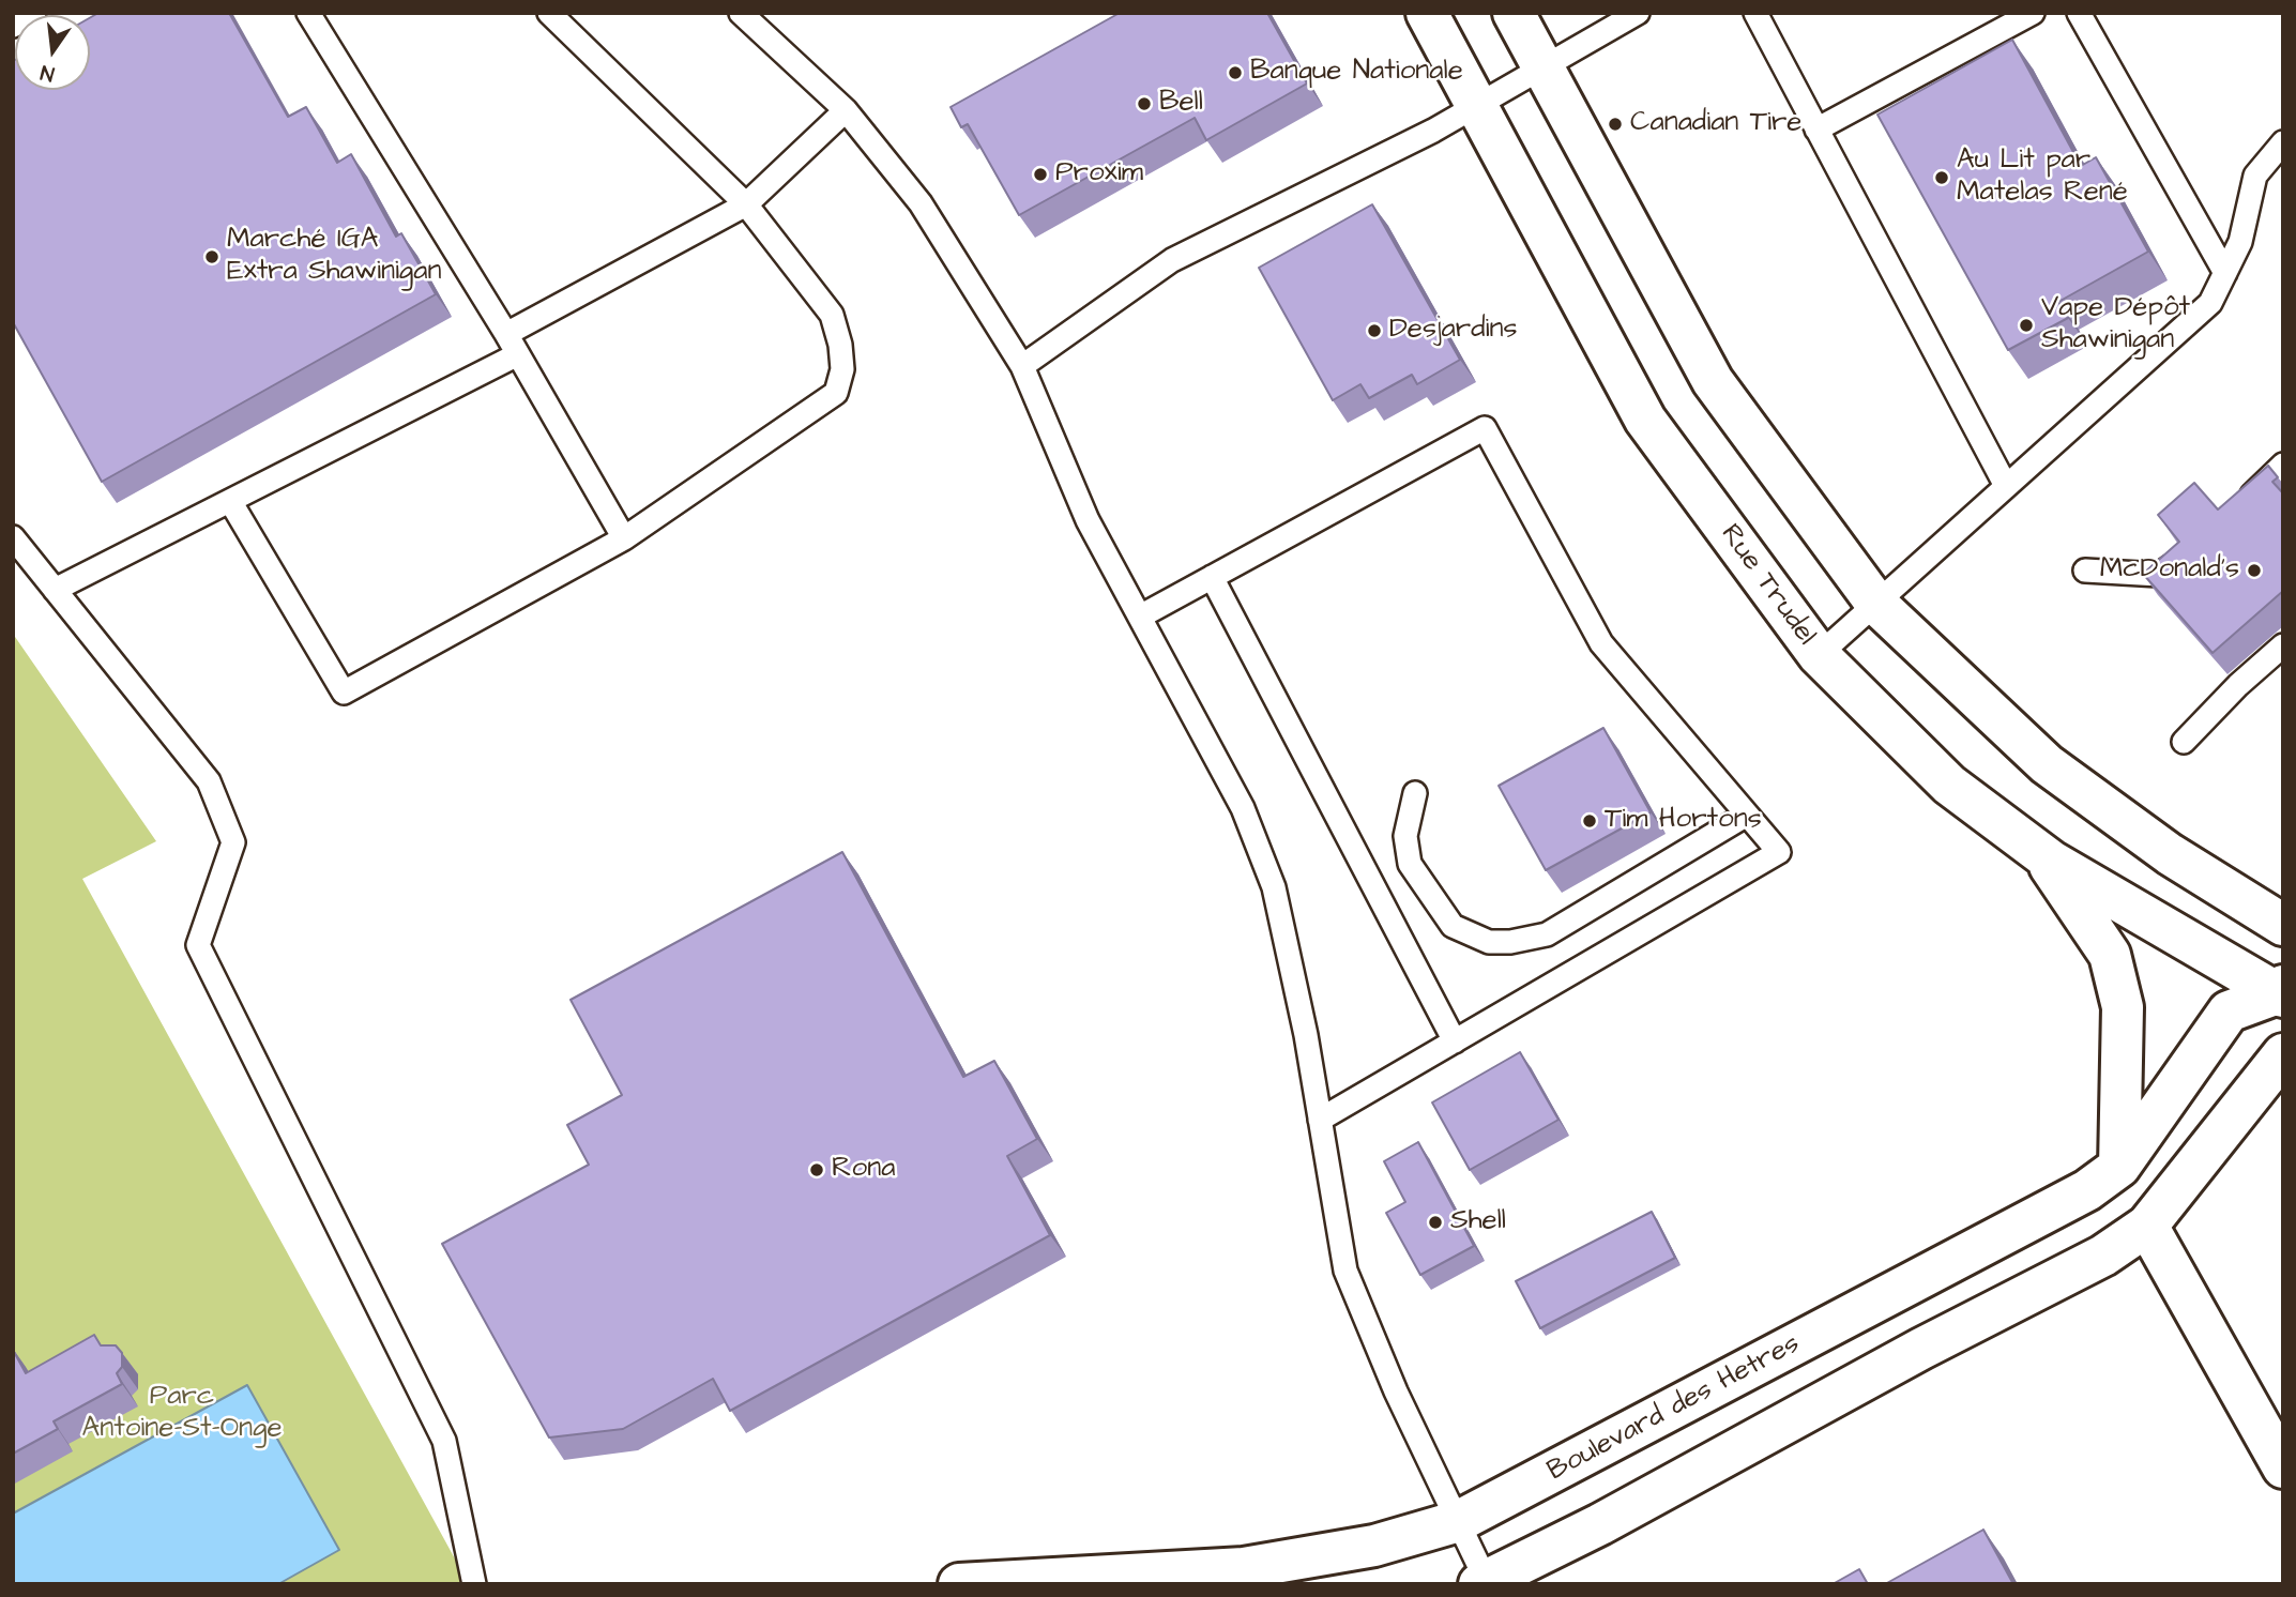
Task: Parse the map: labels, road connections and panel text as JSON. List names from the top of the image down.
{
  "streets": {
    "street": ["Rue Trudel", "Boulevard des Hetres"]
  },
  "crossings": [
    ["Rue Trudel", "Boulevard des Hetres"]
  ],
  "parks": ["Parc Antoine-St-Onge"],
  "places": [
    "Banque Nationale",
    "Bell",
    "Canadian Tire",
    "Proxim",
    "Au Lit par Matelas René",
    "Marché IGA Extra Shawinigan",
    "Vape Dépôt Shawinigan",
    "Desjardins",
    "McDonald's",
    "Tim Hortons",
    "Rona",
    "Shell"
  ],
  "north": "bottom"
}
